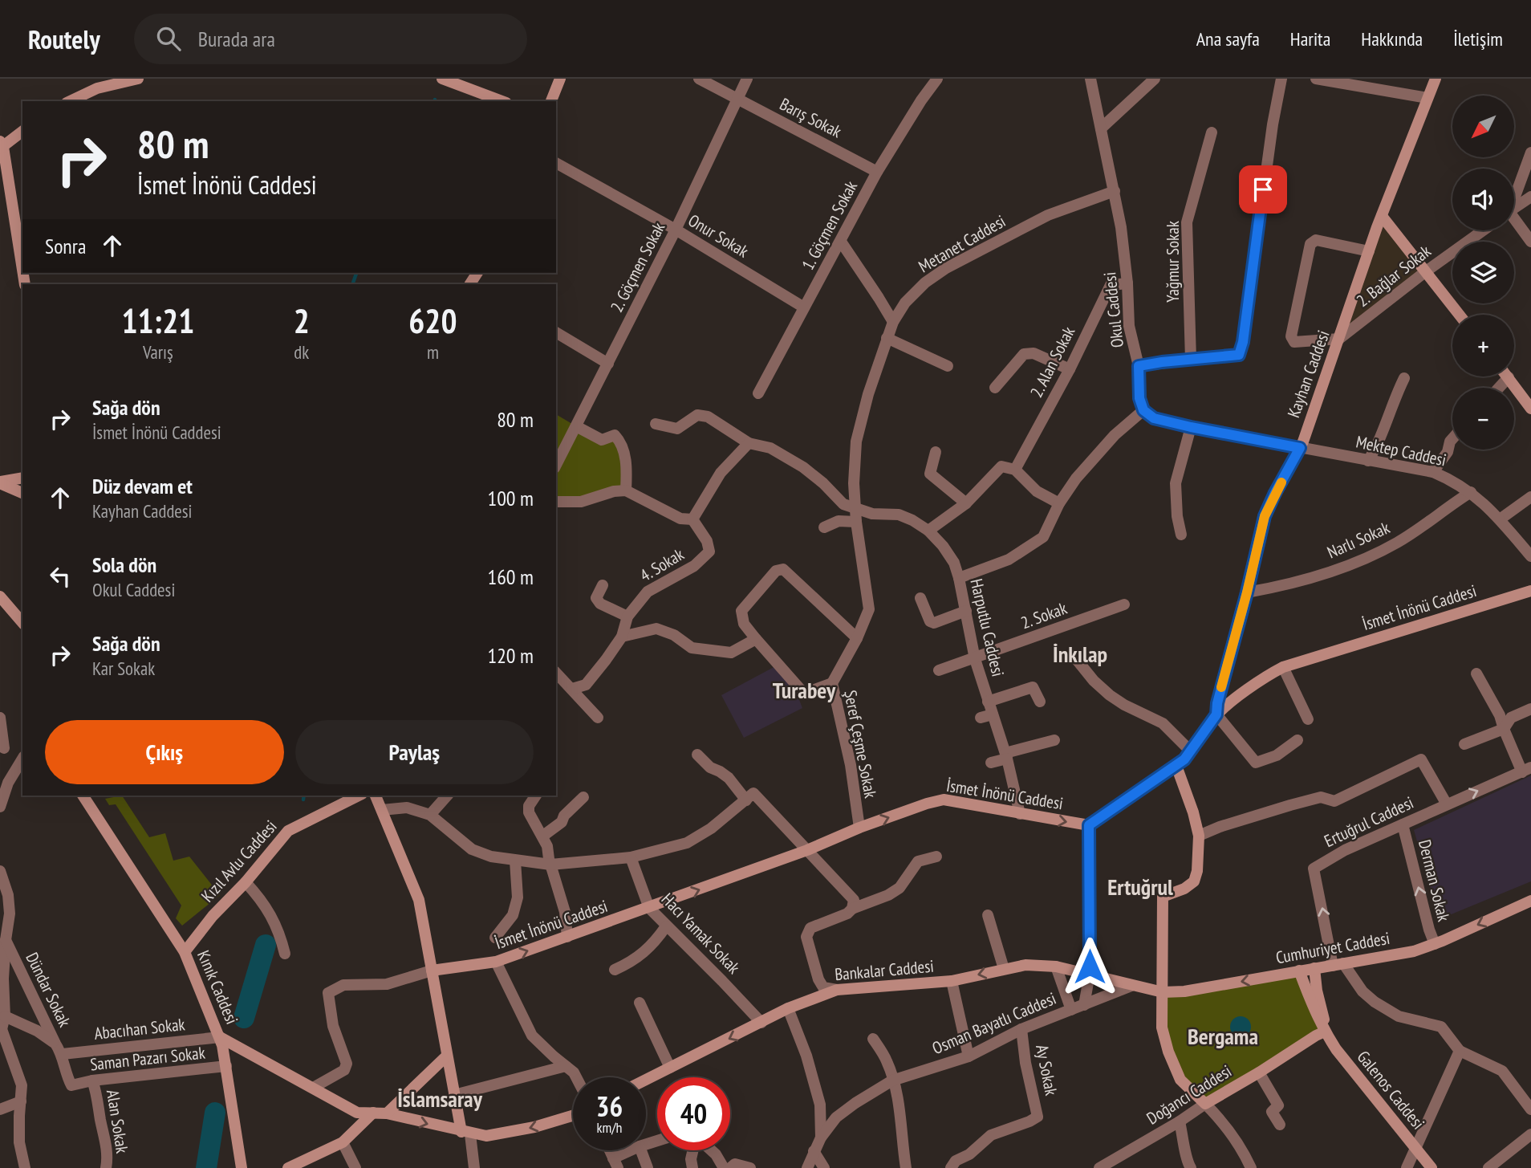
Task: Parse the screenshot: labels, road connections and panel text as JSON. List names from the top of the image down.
{
  "streets": {
    "main road": [
      "Kayhan Caddesi",
      "İsmet İnönü Caddesi",
      "Kızıl Avlu Caddesi",
      "Cumhuriyet Caddesi",
      "Bankalar Caddesi",
      "Kınık Caddesi",
      "Galenos Caddesi",
      "Doğancı Caddesi"
    ],
    "street": [
      "Barış Sokak",
      "1. Göçmen Sokak",
      "Onur Sokak",
      "Metanet Caddesi",
      "Yağmur Sokak",
      "2. Göçmen Sokak",
      "2. Bağlar Sokak",
      "Okul Caddesi",
      "2. Alan Sokak",
      "Mektep Caddesi",
      "Narlı Sokak",
      "4. Sokak",
      "2. Sokak",
      "Harputlu Caddesi",
      "Şeref Çeşme Sokak",
      "Ertuğrul Caddesi",
      "Derman Sokak",
      "Hacı Yamak Sokak",
      "Dündar Sokak",
      "Osman Bayatlı Caddesi",
      "Abacıhan Sokak",
      "Saman Pazarı Sokak",
      "Ay Sokak",
      "Alan Sokak"
    ]
  },
  "crossings": [
    ["Barış Sokak", "1. Göçmen Sokak"],
    ["Barış Sokak", "2. Göçmen Sokak"],
    ["1. Göçmen Sokak", "Onur Sokak"],
    ["Onur Sokak", "2. Göçmen Sokak"],
    ["Metanet Caddesi", "Okul Caddesi"],
    ["Metanet Caddesi", "Harputlu Caddesi"],
    ["Metanet Caddesi", "Şeref Çeşme Sokak"],
    ["2. Bağlar Sokak", "Kayhan Caddesi"],
    ["Okul Caddesi", "2. Alan Sokak"],
    ["Kayhan Caddesi", "Mektep Caddesi"],
    ["Kayhan Caddesi", "Narlı Sokak"],
    ["Kayhan Caddesi", "İsmet İnönü Caddesi"],
    ["Mektep Caddesi", "Narlı Sokak"],
    ["İsmet İnönü Caddesi", "Harputlu Caddesi"],
    ["İsmet İnönü Caddesi", "Şeref Çeşme Sokak"],
    ["İsmet İnönü Caddesi", "Hacı Yamak Sokak"],
    ["2. Sokak", "Harputlu Caddesi"],
    ["Harputlu Caddesi", "Şeref Çeşme Sokak"],
    ["Ertuğrul Caddesi", "Derman Sokak"],
    ["Ertuğrul Caddesi", "Cumhuriyet Caddesi"],
    ["Kızıl Avlu Caddesi", "Kınık Caddesi"],
    ["Derman Sokak", "Cumhuriyet Caddesi"],
    ["Hacı Yamak Sokak", "Bankalar Caddesi"],
    ["Cumhuriyet Caddesi", "Bankalar Caddesi"],
    ["Cumhuriyet Caddesi", "Osman Bayatlı Caddesi"],
    ["Cumhuriyet Caddesi", "Galenos Caddesi"],
    ["Bankalar Caddesi", "Osman Bayatlı Caddesi"],
    ["Kınık Caddesi", "Abacıhan Sokak"],
    ["Dündar Sokak", "Abacıhan Sokak"],
    ["Dündar Sokak", "Saman Pazarı Sokak"],
    ["Osman Bayatlı Caddesi", "Ay Sokak"],
    ["Abacıhan Sokak", "Saman Pazarı Sokak"],
    ["Saman Pazarı Sokak", "Alan Sokak"],
    ["Galenos Caddesi", "Doğancı Caddesi"]
  ],
  "one_way": ["İsmet İnönü Caddesi", "Derman Sokak", "Cumhuriyet Caddesi"],
  "districts": [
    "İnkılap",
    "Turabey",
    "Ertuğrul",
    "Bergama",
    "İslamsaray"
  ],
  "north": "bottom left",
  "page": {
    "header": "Routely",
    "search": "Burada ara",
    "nav": [
      "Ana sayfa",
      "Harita",
      "Hakkında",
      "İletişim"
    ],
    "map_buttons": ["+", "−"],
    "turn": ["80 m", "İsmet İnönü Caddesi"],
    "then": "Sonra",
    "eta": [
      "11:21",
      "Varış",
      "2",
      "dk",
      "620",
      "m"
    ],
    "list": [
      {
        "name": "Sağa dön",
        "note": "İsmet İnönü Caddesi",
        "value": "80 m"
      },
      {
        "name": "Düz devam et",
        "note": "Kayhan Caddesi",
        "value": "100 m"
      },
      {
        "name": "Sola dön",
        "note": "Okul Caddesi",
        "value": "160 m"
      },
      {
        "name": "Sağa dön",
        "note": "Kar Sokak",
        "value": "120 m"
      }
    ],
    "buttons": ["Çıkış", "Paylaş"],
    "speed": "36 km/h",
    "limit": "40"
  }
}
